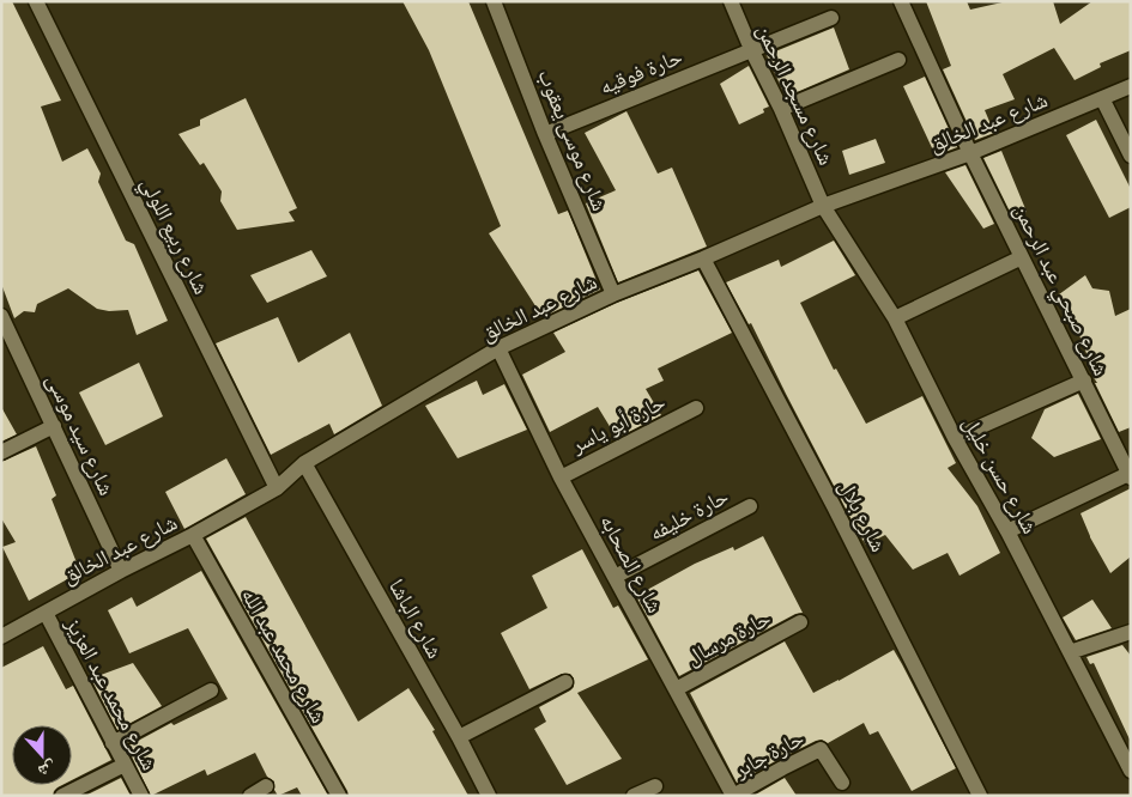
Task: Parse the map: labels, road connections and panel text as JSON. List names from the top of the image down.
{
  "streets": {
    "street": [
      "حارة فوقيه",
      "شارع مسجد الرحمن",
      "شارع عبد الخالق",
      "شارع موسى يعقوب",
      "شارع ربيع اللولي",
      "شارع صبحي عبد الرحمن",
      "حارة أبو ياسر",
      "شارع سيد موسى",
      "شارع حسن خليل",
      "حارة خليفه",
      "شارع بلال",
      "شارع الصحابه",
      "شارع الباشا",
      "حارة مرسال",
      "شارع محمد عبد الله",
      "شارع محمد عبد العزيز",
      "حارة جابر"
    ]
  },
  "crossings": [
    ["حارة فوقيه", "شارع مسجد الرحمن"],
    ["حارة فوقيه", "شارع موسى يعقوب"],
    ["شارع مسجد الرحمن", "شارع عبد الخالق"],
    ["شارع مسجد الرحمن", "شارع حسن خليل"],
    ["شارع عبد الخالق", "شارع موسى يعقوب"],
    ["شارع عبد الخالق", "شارع ربيع اللولي"],
    ["شارع عبد الخالق", "شارع صبحي عبد الرحمن"],
    ["شارع عبد الخالق", "شارع سيد موسى"],
    ["شارع عبد الخالق", "شارع حسن خليل"],
    ["شارع عبد الخالق", "شارع بلال"],
    ["شارع عبد الخالق", "شارع الصحابه"],
    ["شارع عبد الخالق", "شارع الباشا"],
    ["شارع عبد الخالق", "شارع محمد عبد الله"],
    ["شارع عبد الخالق", "شارع محمد عبد العزيز"],
    ["حارة أبو ياسر", "شارع الصحابه"],
    ["حارة خليفه", "شارع الصحابه"],
    ["شارع الصحابه", "حارة مرسال"],
    ["شارع الصحابه", "حارة جابر"]
  ],
  "north": "bottom"
}
